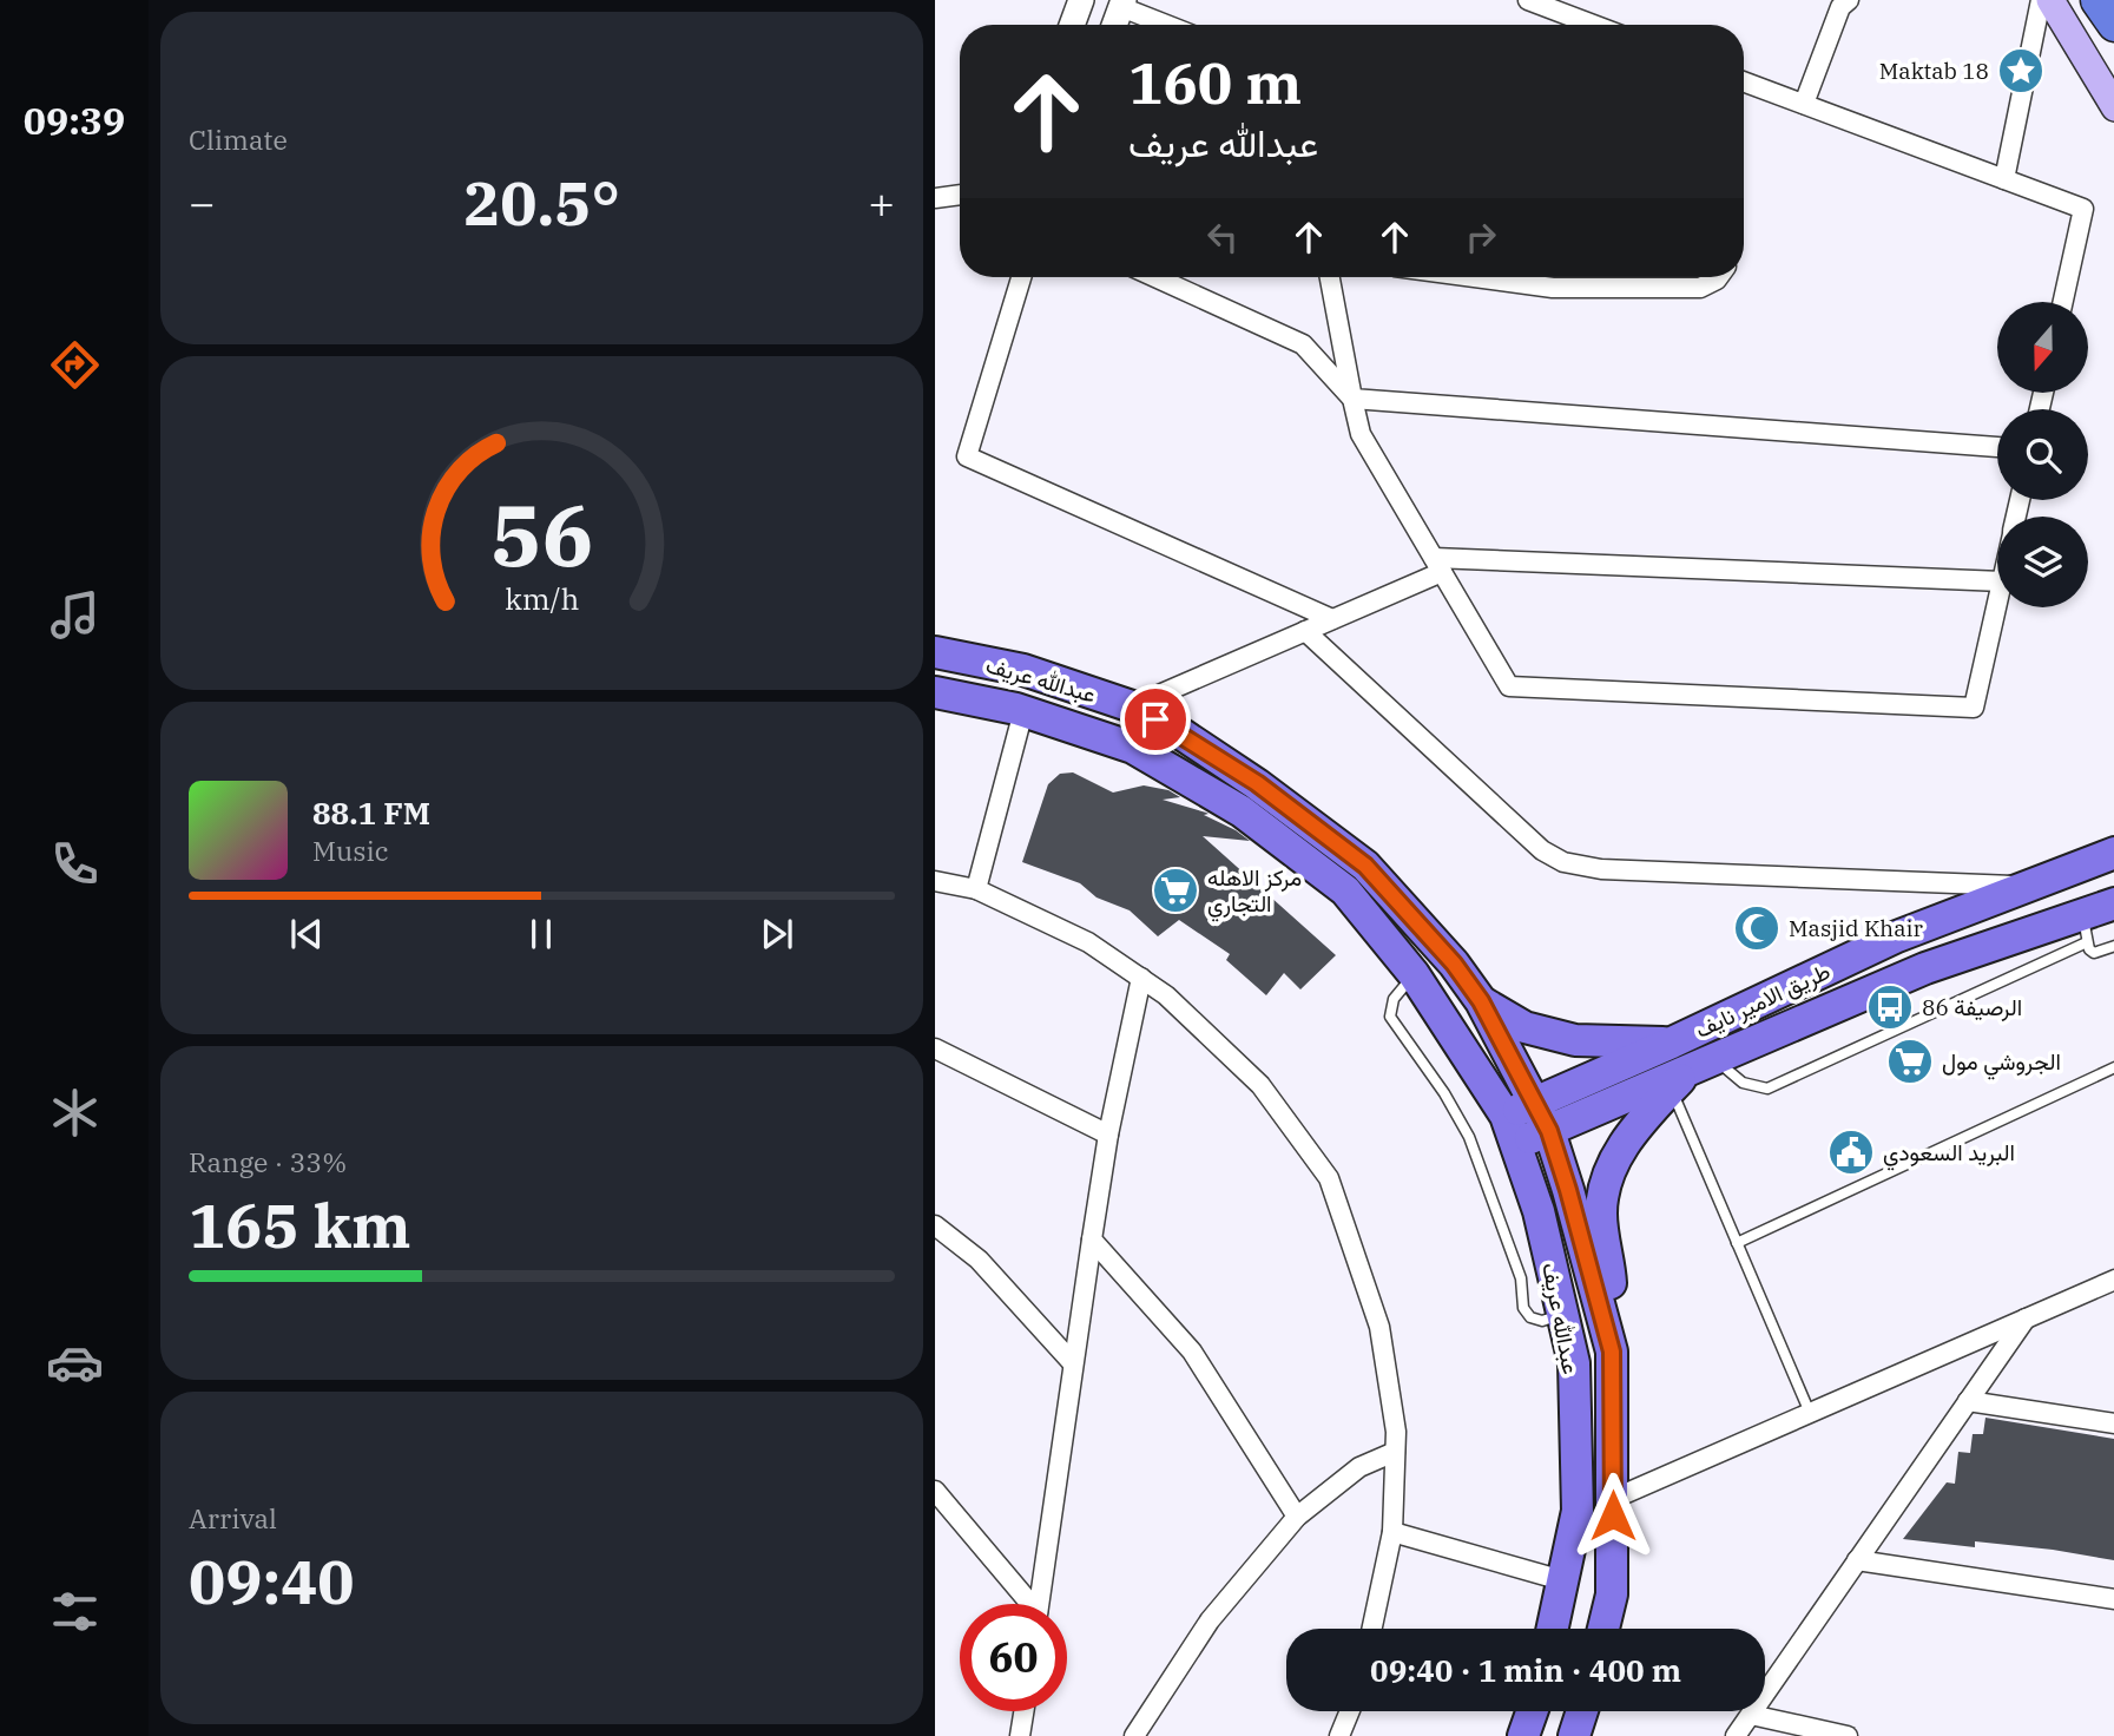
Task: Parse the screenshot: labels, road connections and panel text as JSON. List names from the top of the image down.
{
  "streets": {
    "main road": ["عبدالله عريف", "طريق الامير نايف"]
  },
  "crossings": [
    ["عبدالله عريف", "طريق الامير نايف"]
  ],
  "places": {
    "place": ["Maktab 18"],
    "supermarket": ["مركز الاهله التجاري", "الجروشي مول"],
    "mosque": ["Masjid Khair"],
    "bus stop": ["الرصيفة 86"],
    "public building": ["البريد السعودي"]
  },
  "north": "bottom",
  "page": {
    "tabs": "09:39",
    "tile": [
      "Climate",
      ["Range · 33%", "165 km"],
      ["Arrival", "09:40"]
    ],
    "turn": ["160 m", "عبدالله عريف"],
    "heat": ["−", "20.5°", "+"],
    "song": ["88.1 FM", "Music"],
    "limit": "60",
    "trip": "09:40 · 1 min · 400 m",
    "gauge": ["56", "km/h"]
  }
}
